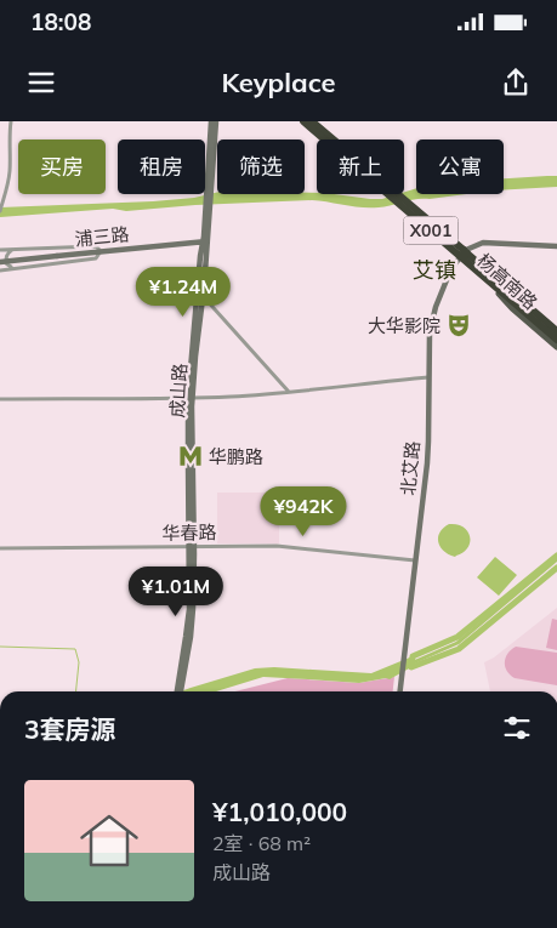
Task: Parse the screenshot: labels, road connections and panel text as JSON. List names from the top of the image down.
{
  "streets": {
    "highway": ["X001", "杨高南路"],
    "main road": ["浦三路", "成山路", "北艾路"],
    "street": ["华春路"]
  },
  "crossings": [
    ["浦三路", "成山路"],
    ["杨高南路", "北艾路"],
    ["成山路", "华春路"],
    ["北艾路", "华春路"]
  ],
  "districts": ["艾镇"],
  "places": {
    "theatre": ["大华影院"],
    "metro station": ["华鹏路"]
  },
  "page": {
    "status": "18:08",
    "header": "Keyplace",
    "chip": [
      "买房",
      "租房",
      "筛选",
      "新上",
      "公寓"
    ],
    "price": ["¥1.24M", "¥942K", "¥1.01M"],
    "heading": "3套房源",
    "list": [
      {
        "name": "¥1,010,000",
        "note": "2室 · 68 m² · 成山路"
      }
    ]
  }
}
